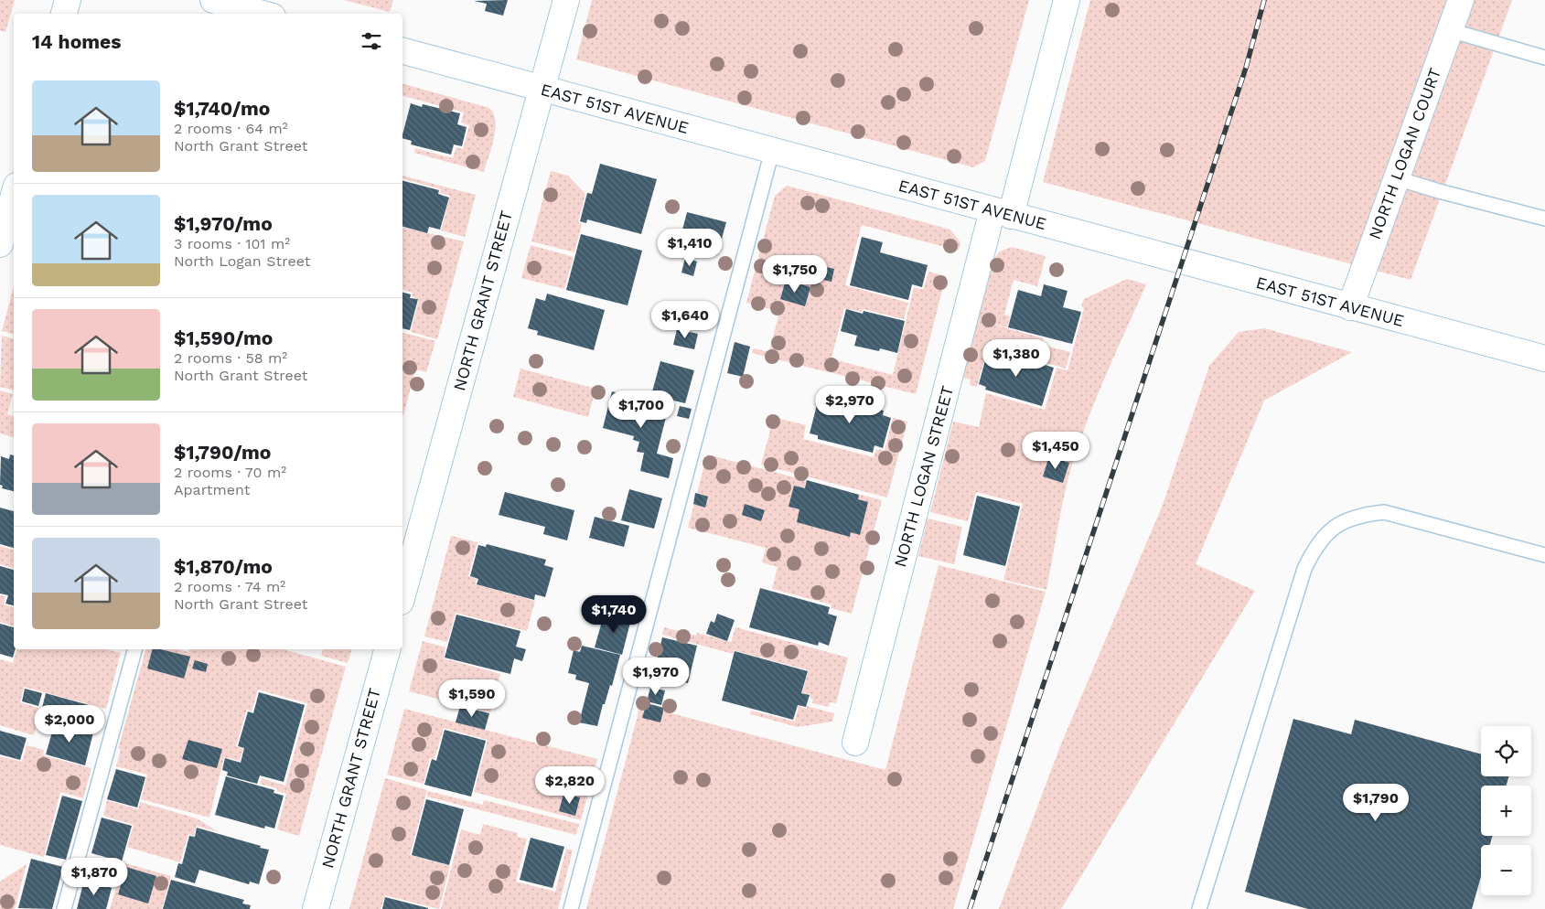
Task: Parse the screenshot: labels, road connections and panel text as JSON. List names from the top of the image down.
{
  "streets": {
    "street": [
      "EAST 51ST AVENUE",
      "NORTH LOGAN COURT",
      "NORTH GRANT STREET",
      "NORTH LOGAN STREET"
    ]
  },
  "crossings": [
    ["EAST 51ST AVENUE", "NORTH LOGAN COURT"],
    ["EAST 51ST AVENUE", "NORTH GRANT STREET"],
    ["EAST 51ST AVENUE", "NORTH LOGAN STREET"]
  ],
  "page": {
    "heading": "14 homes",
    "list": [
      {
        "name": "$1,740/mo",
        "note": "2 rooms · 64 m² · North Grant Street"
      },
      {
        "name": "$1,970/mo",
        "note": "3 rooms · 101 m² · North Logan Street"
      },
      {
        "name": "$1,590/mo",
        "note": "2 rooms · 58 m² · North Grant Street"
      },
      {
        "name": "$1,790/mo",
        "note": "2 rooms · 70 m² · Apartment"
      },
      {
        "name": "$1,870/mo",
        "note": "2 rooms · 74 m² · North Grant Street"
      }
    ],
    "price": [
      "$1,410",
      "$1,750",
      "$1,640",
      "$1,380",
      "$2,970",
      "$1,700",
      "$1,450",
      "$1,740",
      "$1,970",
      "$1,590",
      "$2,000",
      "$2,820",
      "$1,790",
      "$1,870"
    ],
    "map_buttons": ["+", "−"]
  }
}
